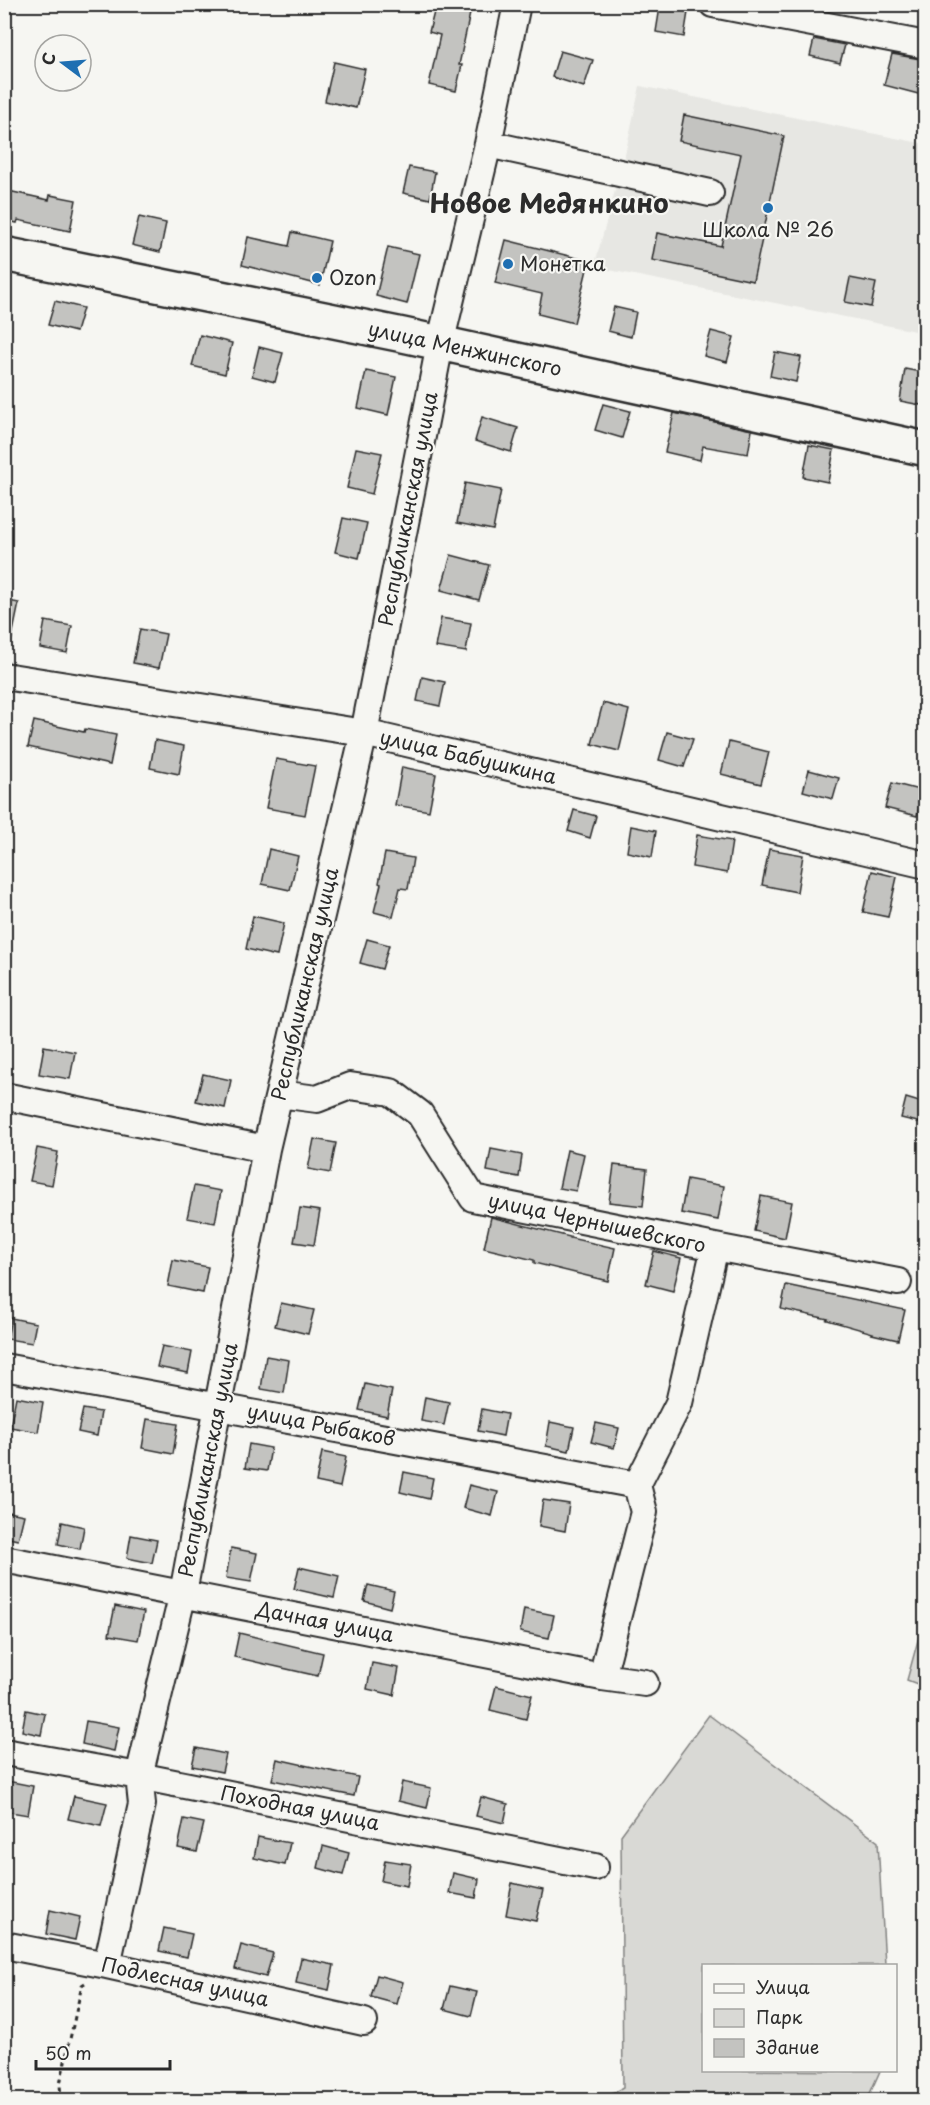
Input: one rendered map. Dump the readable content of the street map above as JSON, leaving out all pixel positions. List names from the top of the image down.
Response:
{
  "streets": {
    "main road": ["улица Менжинского"],
    "street": [
      "Республиканская улица",
      "улица Бабушкина",
      "улица Чернышевского",
      "улица Рыбаков",
      "Дачная улица",
      "Походная улица",
      "Подлесная улица"
    ]
  },
  "crossings": [
    ["улица Менжинского", "Республиканская улица"],
    ["Республиканская улица", "улица Бабушкина"],
    ["Республиканская улица", "улица Чернышевского"],
    ["Республиканская улица", "улица Рыбаков"],
    ["Республиканская улица", "Дачная улица"],
    ["Республиканская улица", "Походная улица"],
    ["Республиканская улица", "Подлесная улица"]
  ],
  "districts": ["Новое Медянкино"],
  "places": ["Школа № 26", "Монетка", "Ozon"],
  "legend": ["Улица", "Парк", "Здание"],
  "scale_bar": "50 m",
  "north": "left"
}
